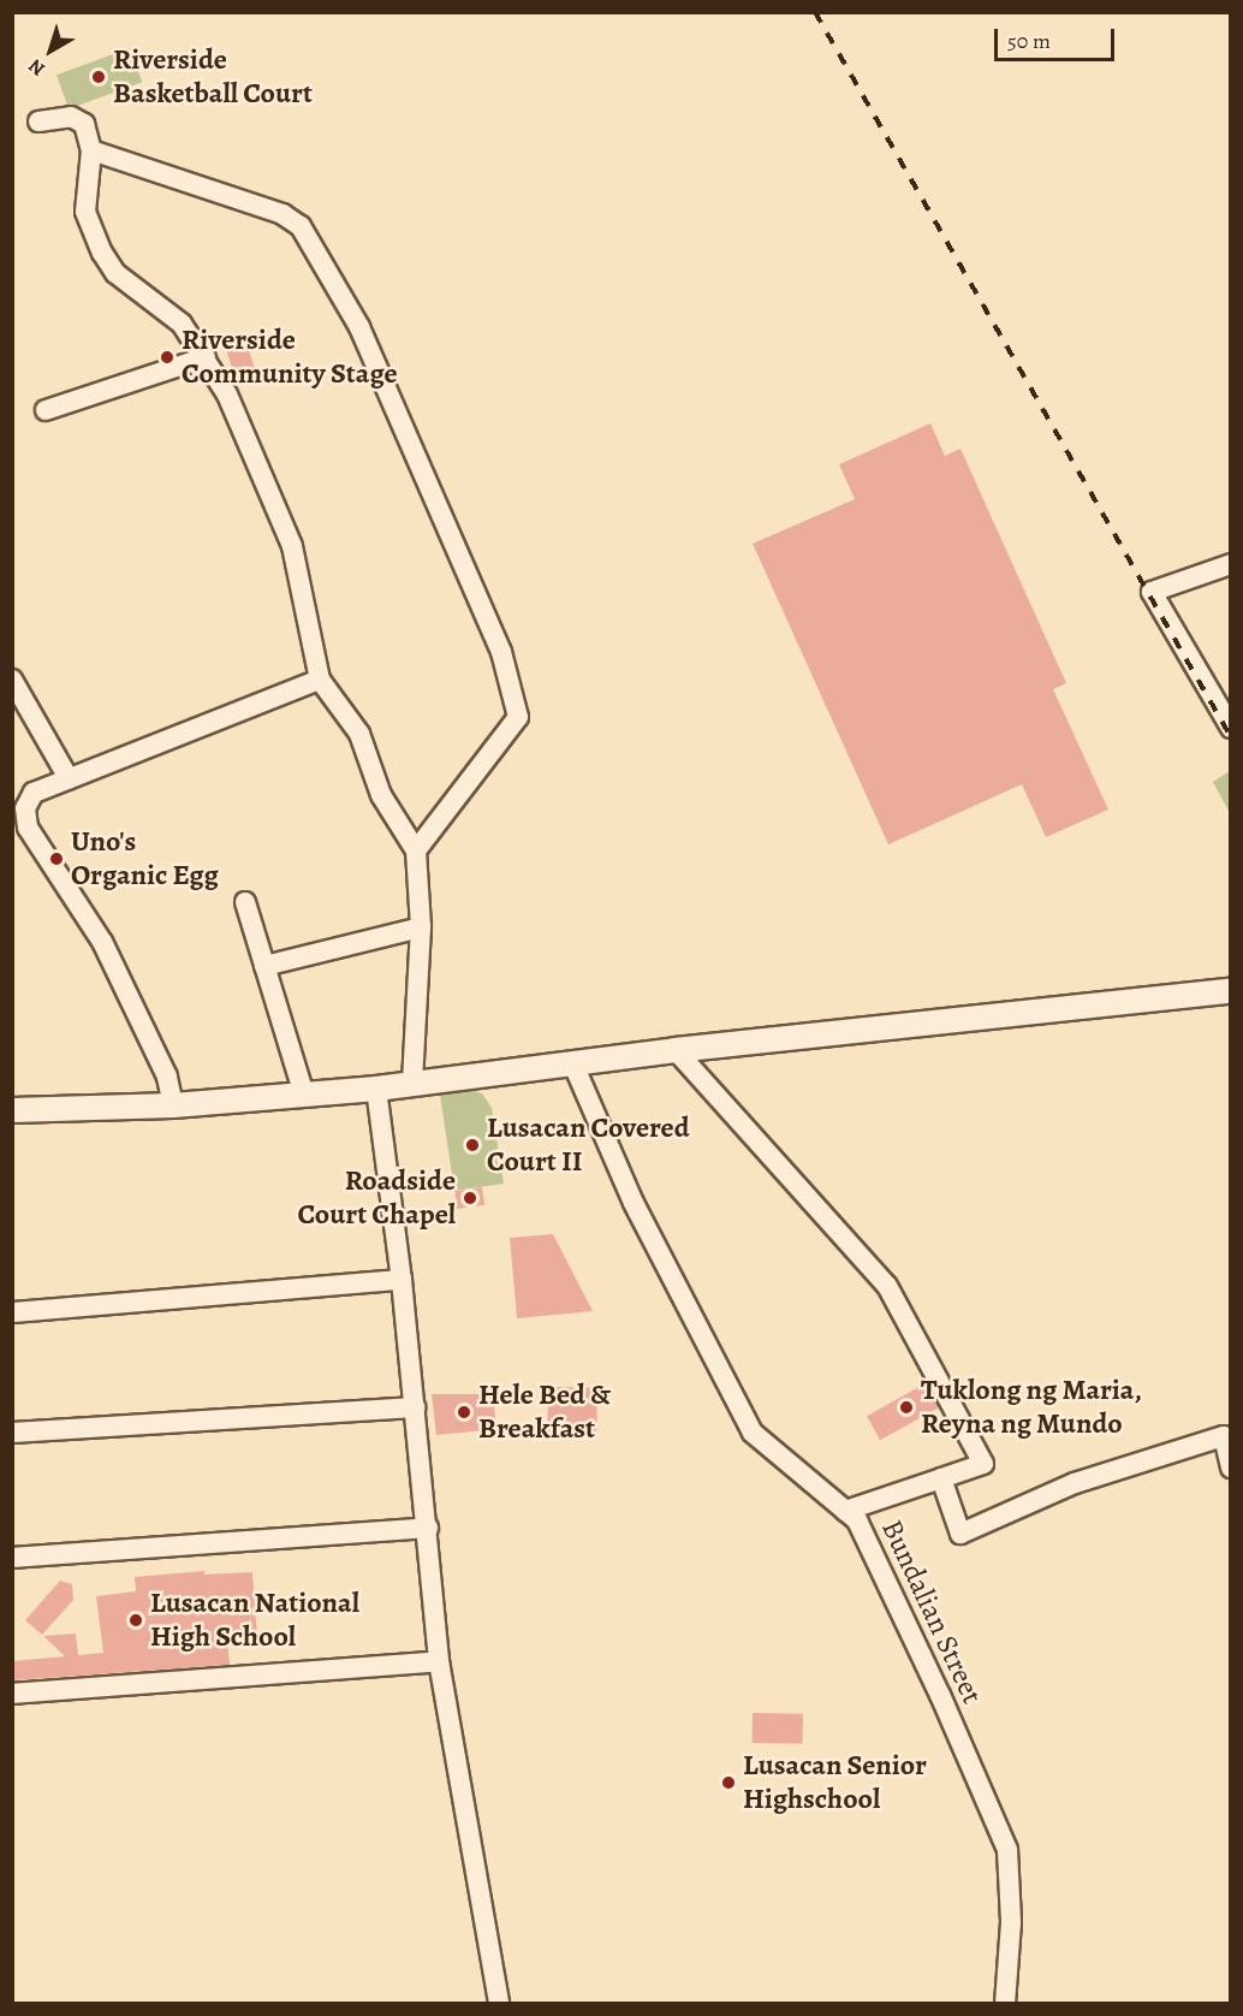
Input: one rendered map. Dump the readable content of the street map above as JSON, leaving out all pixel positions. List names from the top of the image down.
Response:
{
  "streets": {
    "street": ["Bundalian Street"]
  },
  "places": [
    "Riverside Basketball Court",
    "Riverside Community Stage",
    "Uno's Organic Egg",
    "Lusacan Covered Court II",
    "Roadside Court Chapel",
    "Tuklong ng Maria, Reyna ng Mundo",
    "Hele Bed & Breakfast",
    "Lusacan National High School",
    "Lusacan Senior Highschool"
  ],
  "scale_bar": "50 m",
  "north": "bottom left"
}
